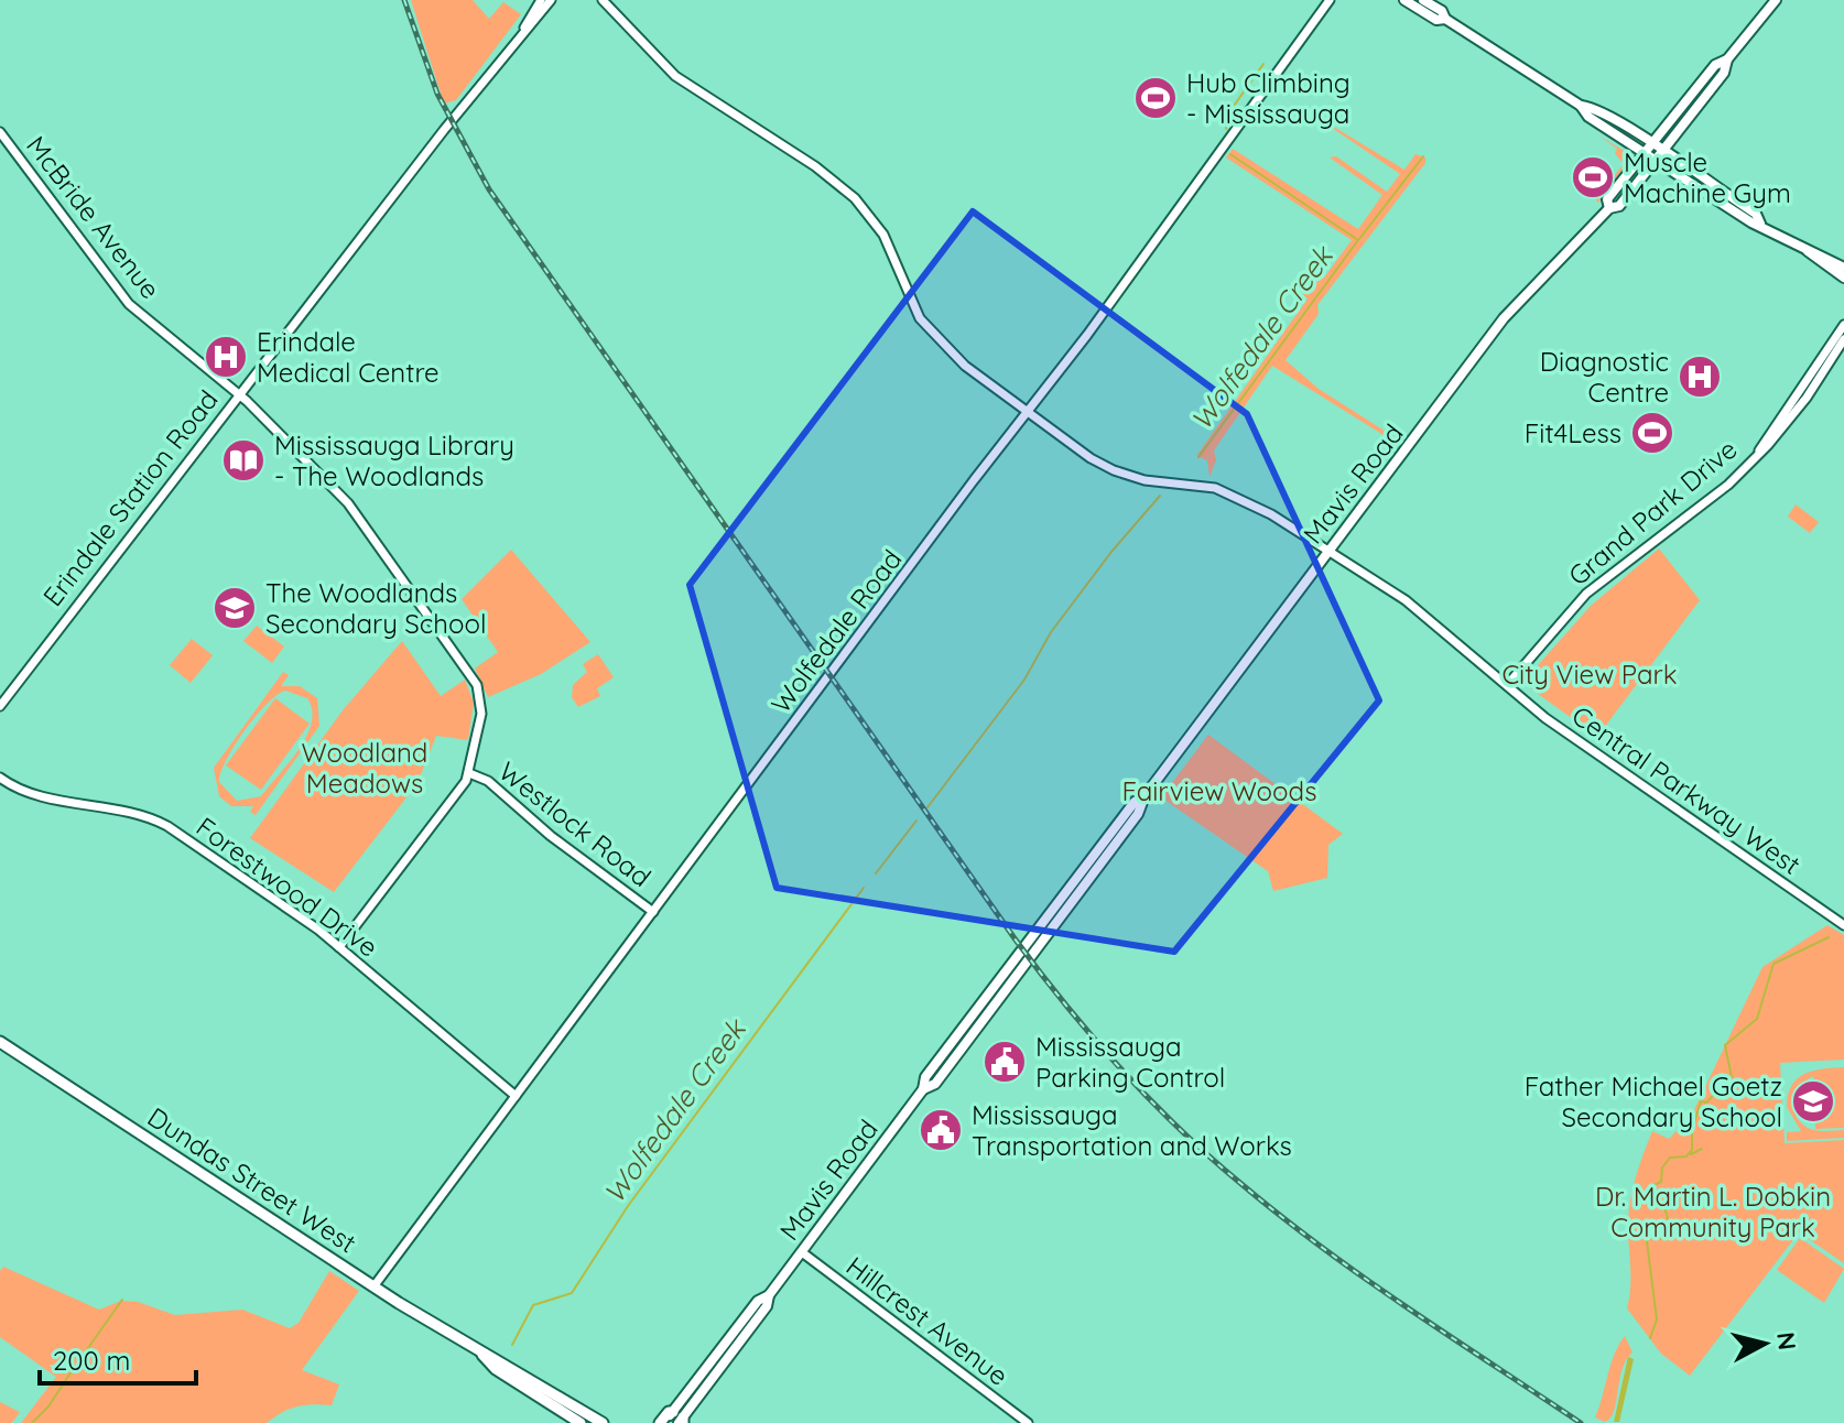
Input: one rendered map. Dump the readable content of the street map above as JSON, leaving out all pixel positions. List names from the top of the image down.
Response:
{
  "streets": {
    "main road": ["Mavis Road", "Dundas Street West"],
    "street": [
      "McBride Avenue",
      "Erindale Station Road",
      "Grand Park Drive",
      "Wolfedale Road",
      "Central Parkway West",
      "Westlock Road",
      "Forestwood Drive",
      "Hillcrest Avenue"
    ]
  },
  "crossings": [
    ["McBride Avenue", "Erindale Station Road"],
    ["McBride Avenue", "Westlock Road"],
    ["McBride Avenue", "Forestwood Drive"],
    ["Mavis Road", "Central Parkway West"],
    ["Mavis Road", "Hillcrest Avenue"],
    ["Grand Park Drive", "Central Parkway West"],
    ["Wolfedale Road", "Central Parkway West"],
    ["Wolfedale Road", "Westlock Road"],
    ["Wolfedale Road", "Forestwood Drive"],
    ["Wolfedale Road", "Dundas Street West"]
  ],
  "water": ["Wolfedale Creek"],
  "parks": [
    "City View Park",
    "Woodland Meadows",
    "Fairview Woods",
    "Dr. Martin L. Dobkin Community Park"
  ],
  "places": {
    "sports": ["Hub Climbing - Mississauga", "Muscle Machine Gym", "Fit4Less"],
    "hospital": ["Erindale Medical Centre", "Diagnostic Centre"],
    "library": ["Mississauga Library - The Woodlands"],
    "school or university": ["The Woodlands Secondary School", "Father Michael Goetz Secondary School"],
    "public building": ["Mississauga Parking Control", "Mississauga Transportation and Works"]
  },
  "scale_bar": "200 m",
  "north": "right"
}
